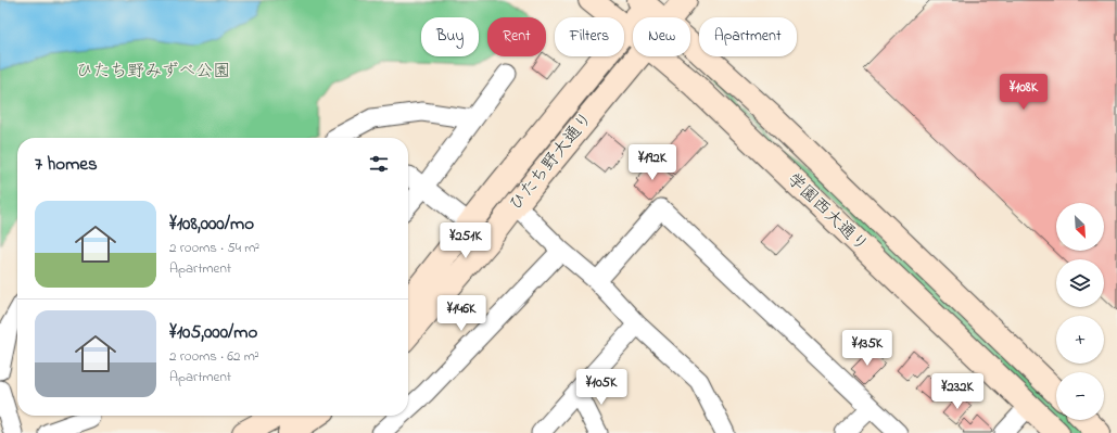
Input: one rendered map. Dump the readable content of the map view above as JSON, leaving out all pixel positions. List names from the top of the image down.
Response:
{
  "streets": {
    "main road": ["ひたち野大通り", "学園西大通り"]
  },
  "crossings": [
    ["ひたち野大通り", "学園西大通り"]
  ],
  "parks": ["ひたち野みずべ公園"],
  "north": "bottom right",
  "page": {
    "chip": [
      "Buy",
      "Rent",
      "Filters",
      "New",
      "Apartment"
    ],
    "price": [
      "¥108K",
      "¥192K",
      "¥251K",
      "¥146K",
      "¥135K",
      "¥105K",
      "¥232K"
    ],
    "heading": "7 homes",
    "list": [
      {
        "name": "¥108,000/mo",
        "note": "2 rooms · 54 m² · Apartment"
      },
      {
        "name": "¥105,000/mo",
        "note": "2 rooms · 62 m² · Apartment"
      }
    ],
    "map_buttons": ["+", "−"]
  }
}
